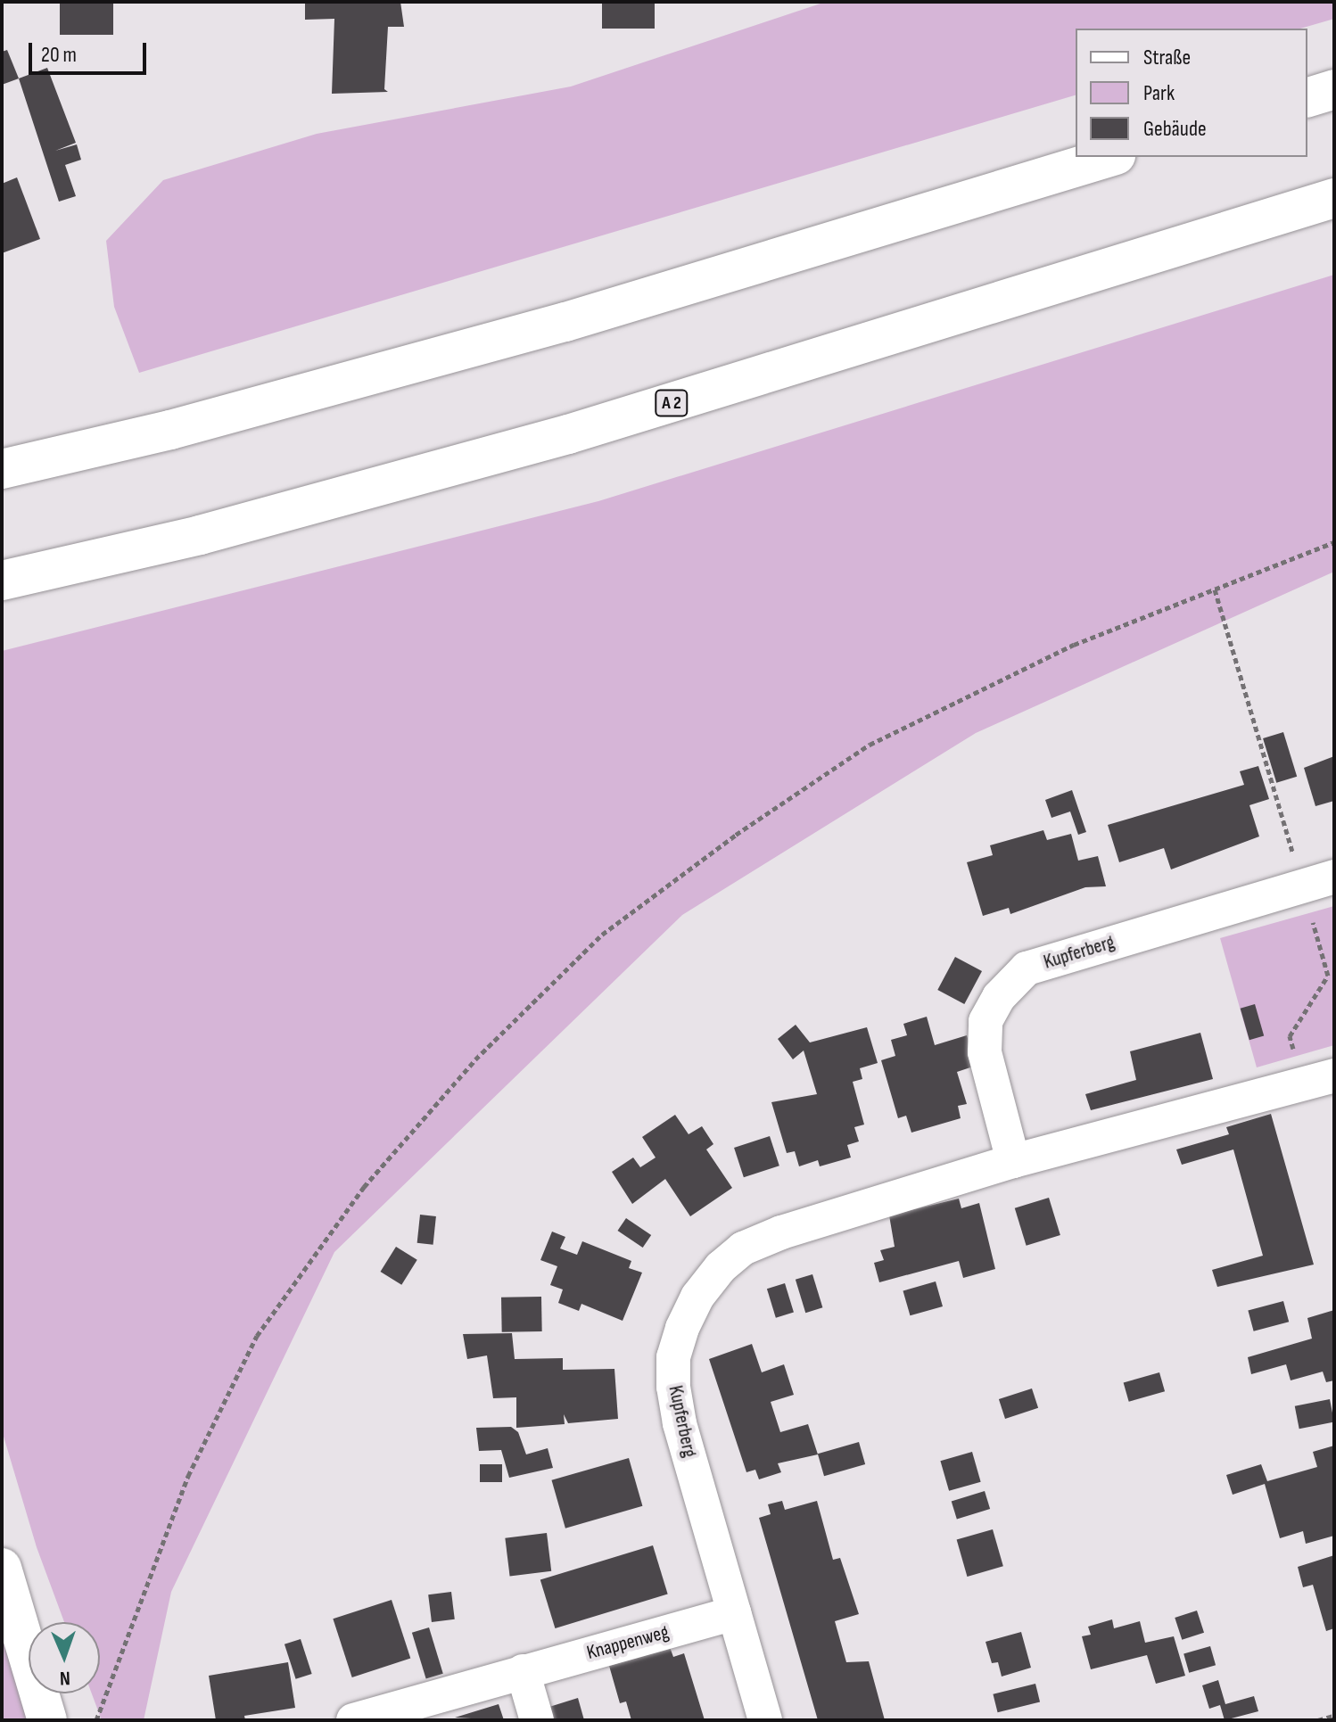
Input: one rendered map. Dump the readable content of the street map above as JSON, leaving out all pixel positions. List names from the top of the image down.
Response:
{
  "streets": {
    "main road": ["A 2"],
    "street": ["Kupferberg", "Knappenweg"]
  },
  "crossings": [
    ["Kupferberg", "Knappenweg"]
  ],
  "legend": ["Straße", "Park", "Gebäude"],
  "scale_bar": "20 m",
  "north": "bottom"
}
